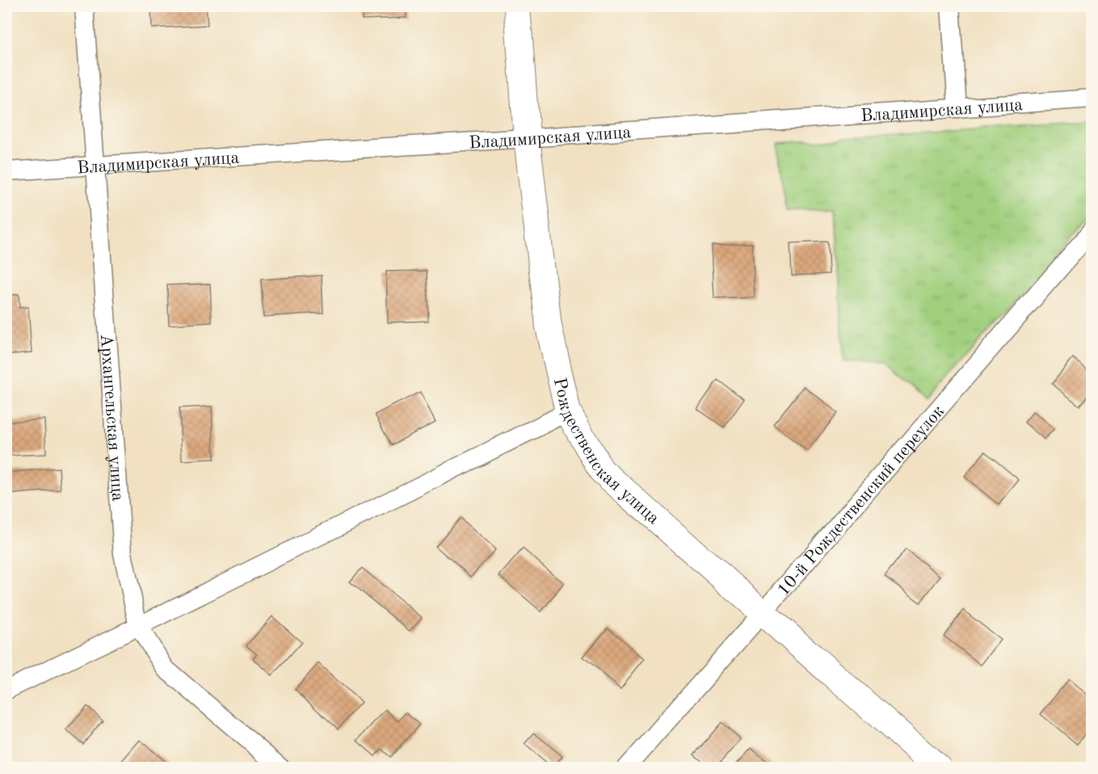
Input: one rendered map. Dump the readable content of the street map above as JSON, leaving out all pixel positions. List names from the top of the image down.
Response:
{
  "streets": {
    "street": [
      "Владимирская улица",
      "Архангельская улица",
      "Рождественская улица",
      "10-й Рождественский переулок"
    ]
  },
  "crossings": [
    ["Владимирская улица", "Архангельская улица"],
    ["Владимирская улица", "Рождественская улица"],
    ["Рождественская улица", "10-й Рождественский переулок"]
  ]
}
